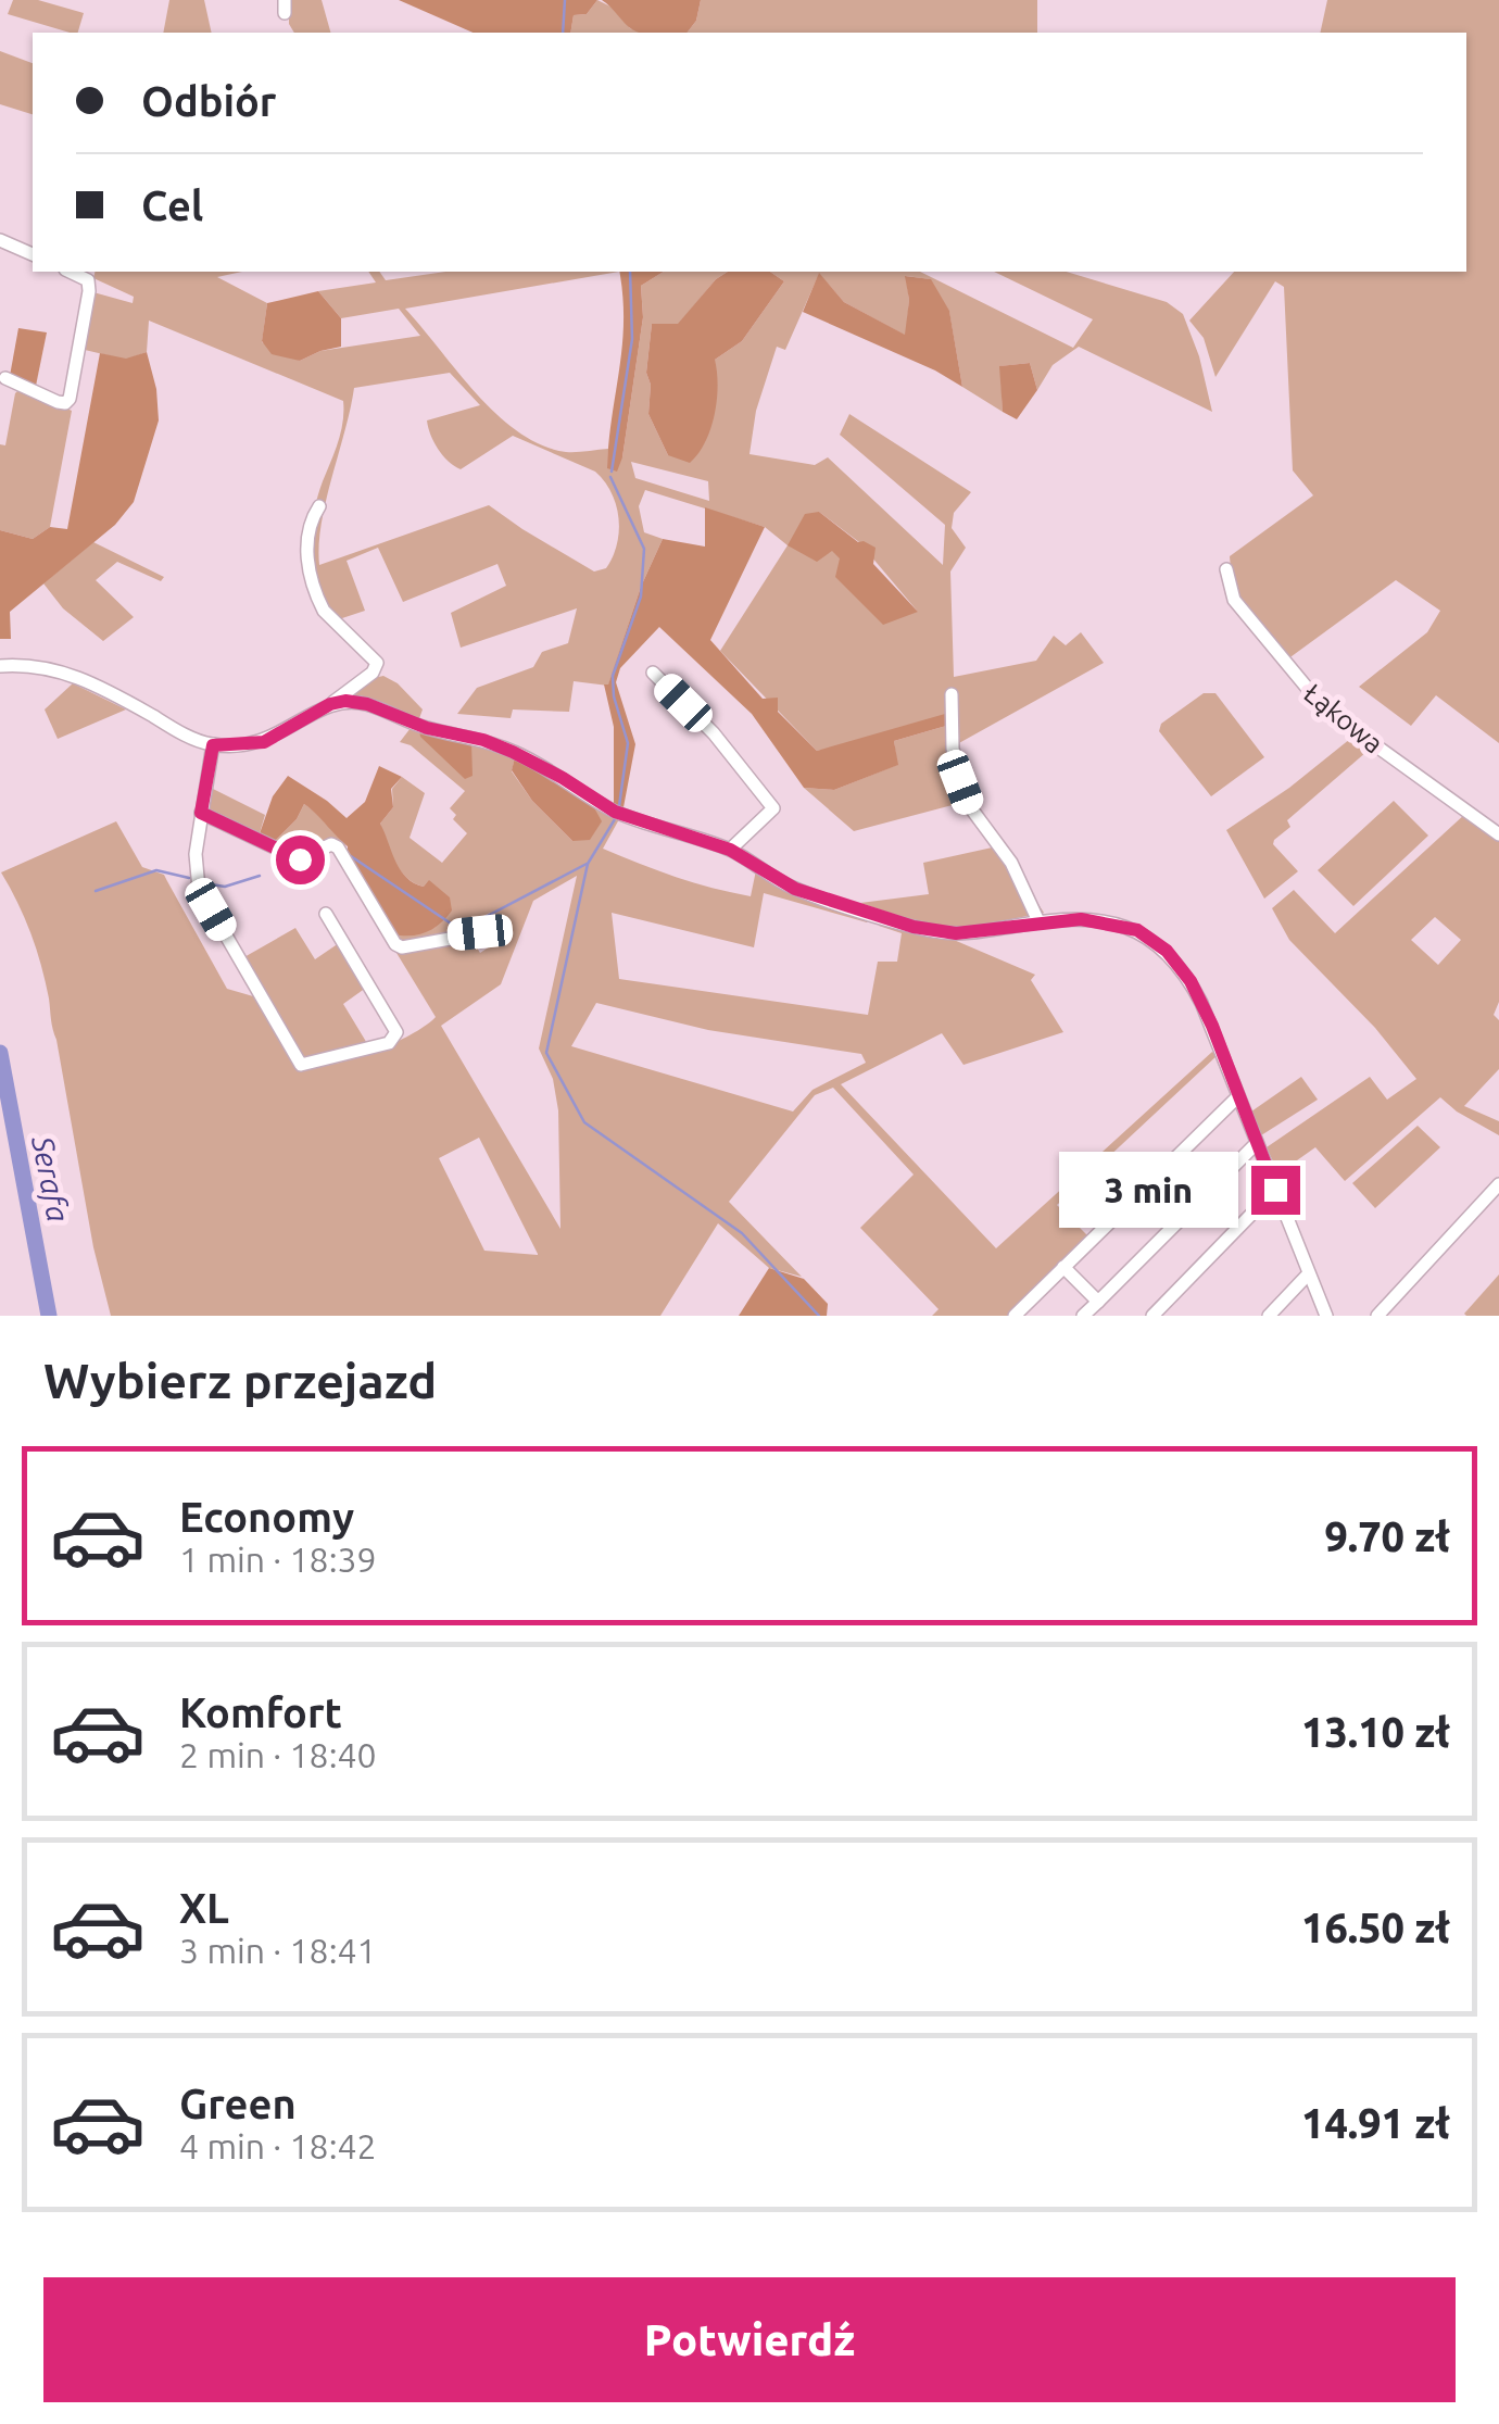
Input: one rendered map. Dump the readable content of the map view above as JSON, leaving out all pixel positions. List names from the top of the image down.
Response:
{
  "streets": {
    "street": ["Łąkowa"]
  },
  "water": ["Serafa"],
  "page": {
    "banner": ["Odbiór", "Cel"],
    "bubble": "3 min",
    "heading": "Wybierz przejazd",
    "list": [
      {
        "name": "Economy",
        "note": "1 min · 18:39",
        "value": "9.70 zł"
      },
      {
        "name": "Komfort",
        "note": "2 min · 18:40",
        "value": "13.10 zł"
      },
      {
        "name": "XL",
        "note": "3 min · 18:41",
        "value": "16.50 zł"
      },
      {
        "name": "Green",
        "note": "4 min · 18:42",
        "value": "14.91 zł"
      }
    ],
    "buttons": "Potwierdź"
  }
}
